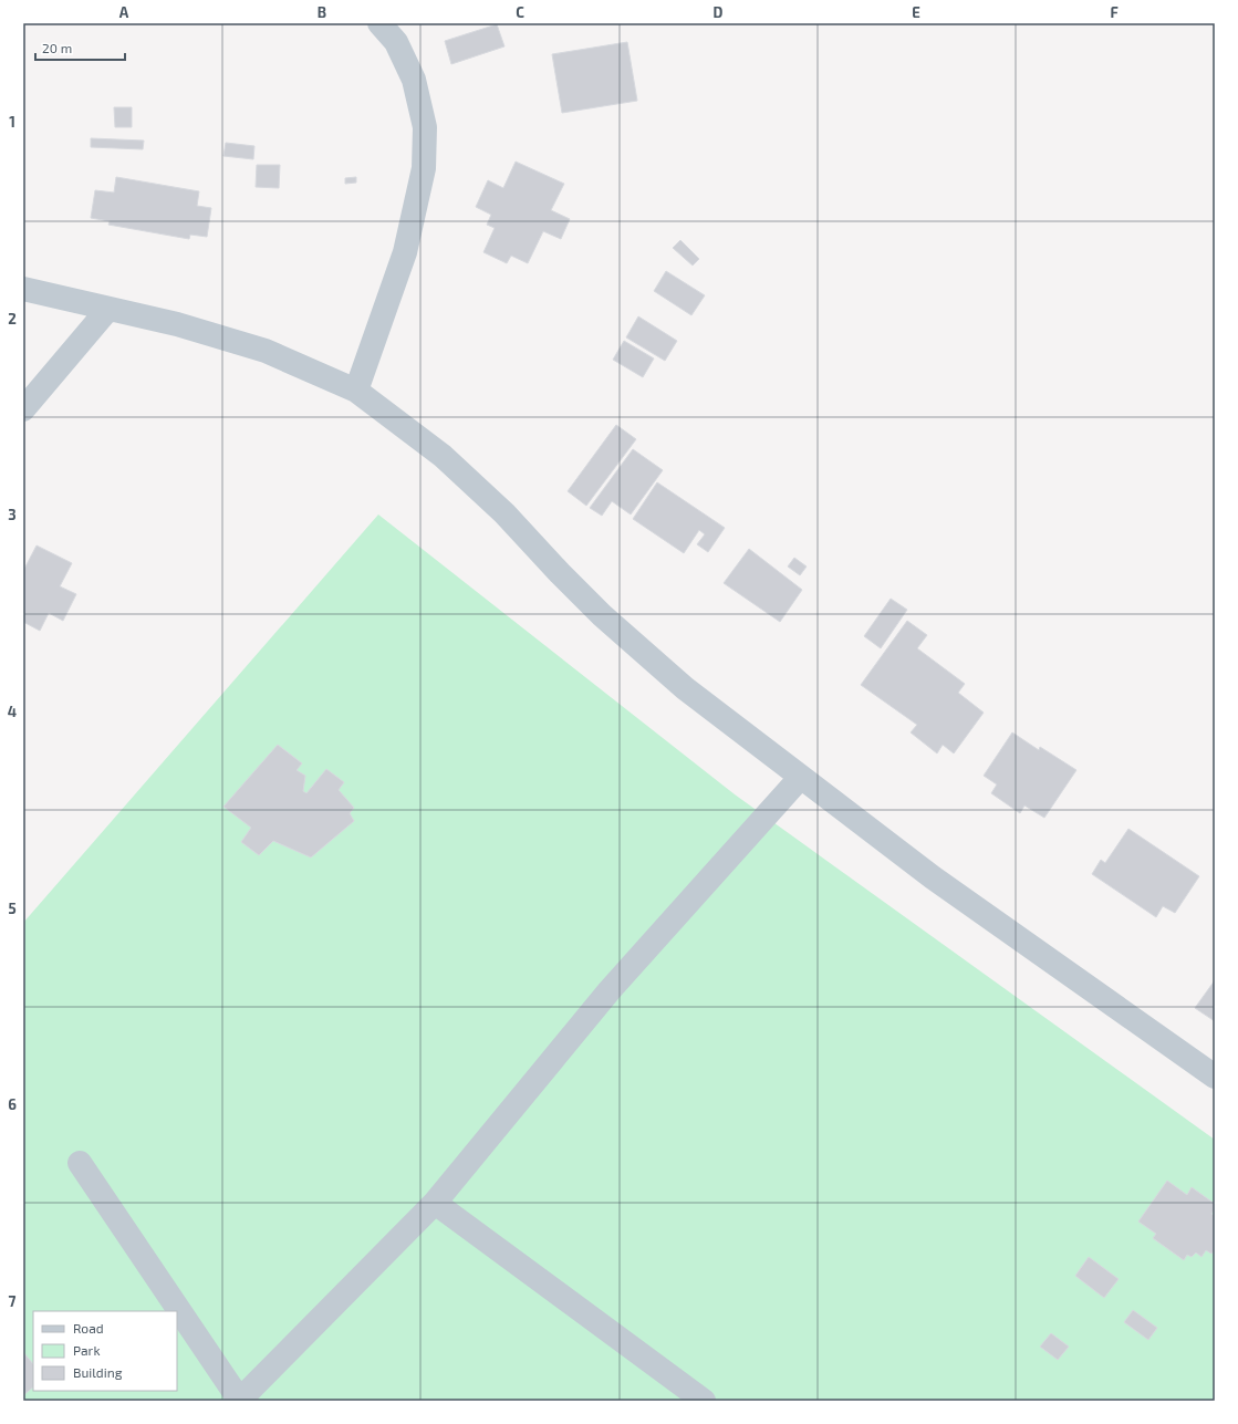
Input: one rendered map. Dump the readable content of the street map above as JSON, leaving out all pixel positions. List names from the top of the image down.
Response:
{
  "legend": ["Road", "Park", "Building"],
  "scale_bar": "20 m",
  "grid": {
    "columns": [
      "A",
      "B",
      "C",
      "D",
      "E",
      "F"
    ],
    "rows": [
      "1",
      "2",
      "3",
      "4",
      "5",
      "6",
      "7"
    ]
  }
}
